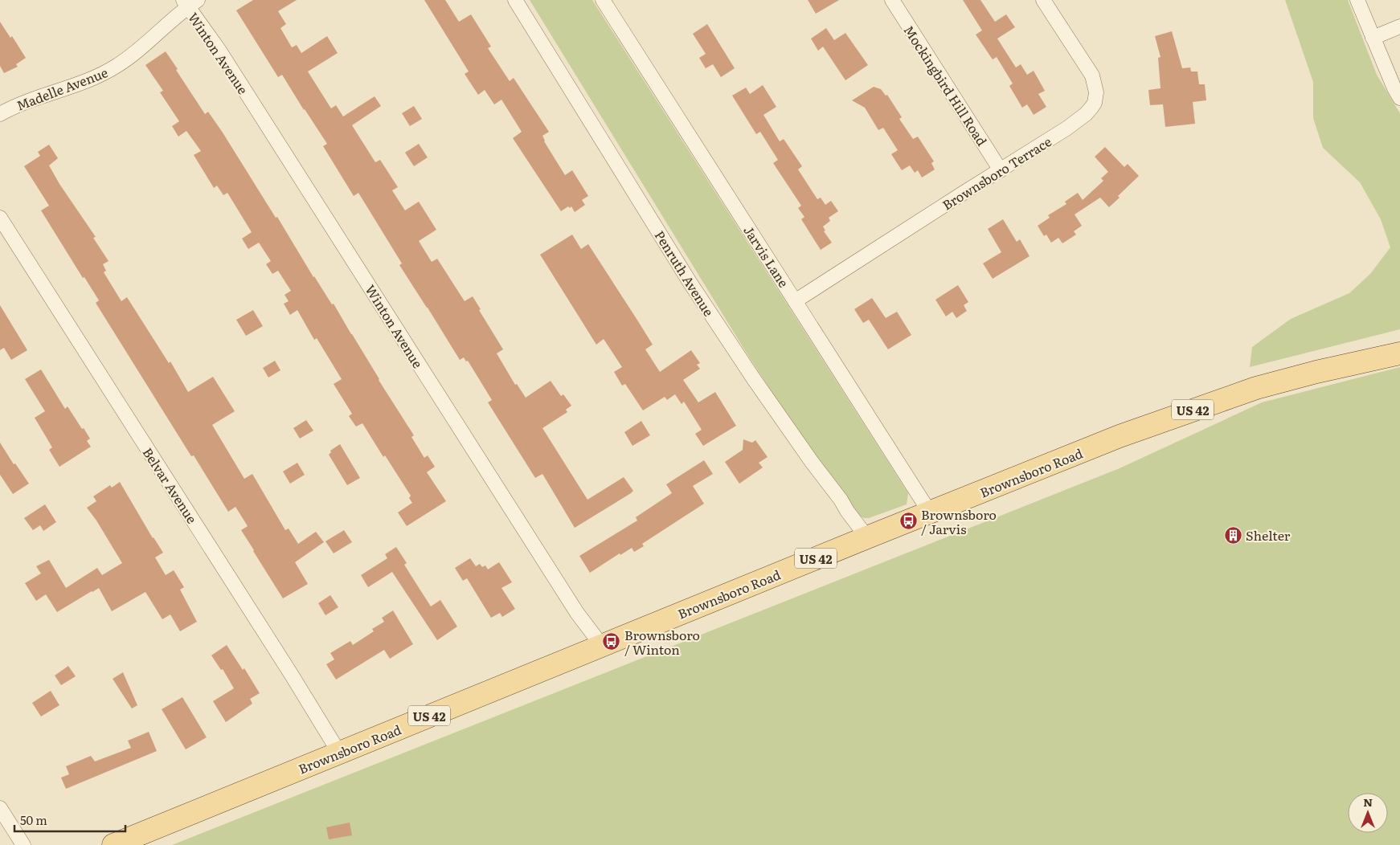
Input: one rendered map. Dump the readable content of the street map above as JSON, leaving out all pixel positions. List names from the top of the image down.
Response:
{
  "streets": {
    "main road": ["US 42", "Brownsboro Road"],
    "street": [
      "Winton Avenue",
      "Mockingbird Hill Road",
      "Madelle Avenue",
      "Brownsboro Terrace",
      "Jarvis Lane",
      "Penruth Avenue",
      "Belvar Avenue"
    ]
  },
  "crossings": [
    ["Winton Avenue", "Madelle Avenue"],
    ["Winton Avenue", "Brownsboro Road"],
    ["Mockingbird Hill Road", "Brownsboro Terrace"],
    ["Brownsboro Terrace", "Jarvis Lane"],
    ["Jarvis Lane", "Brownsboro Road"],
    ["Penruth Avenue", "Brownsboro Road"],
    ["Brownsboro Road", "Belvar Avenue"]
  ],
  "places": {
    "bus stop": ["Brownsboro / Jarvis", "Brownsboro / Winton"],
    "building": ["Shelter"]
  },
  "scale_bar": "50 m",
  "north": "top"
}
